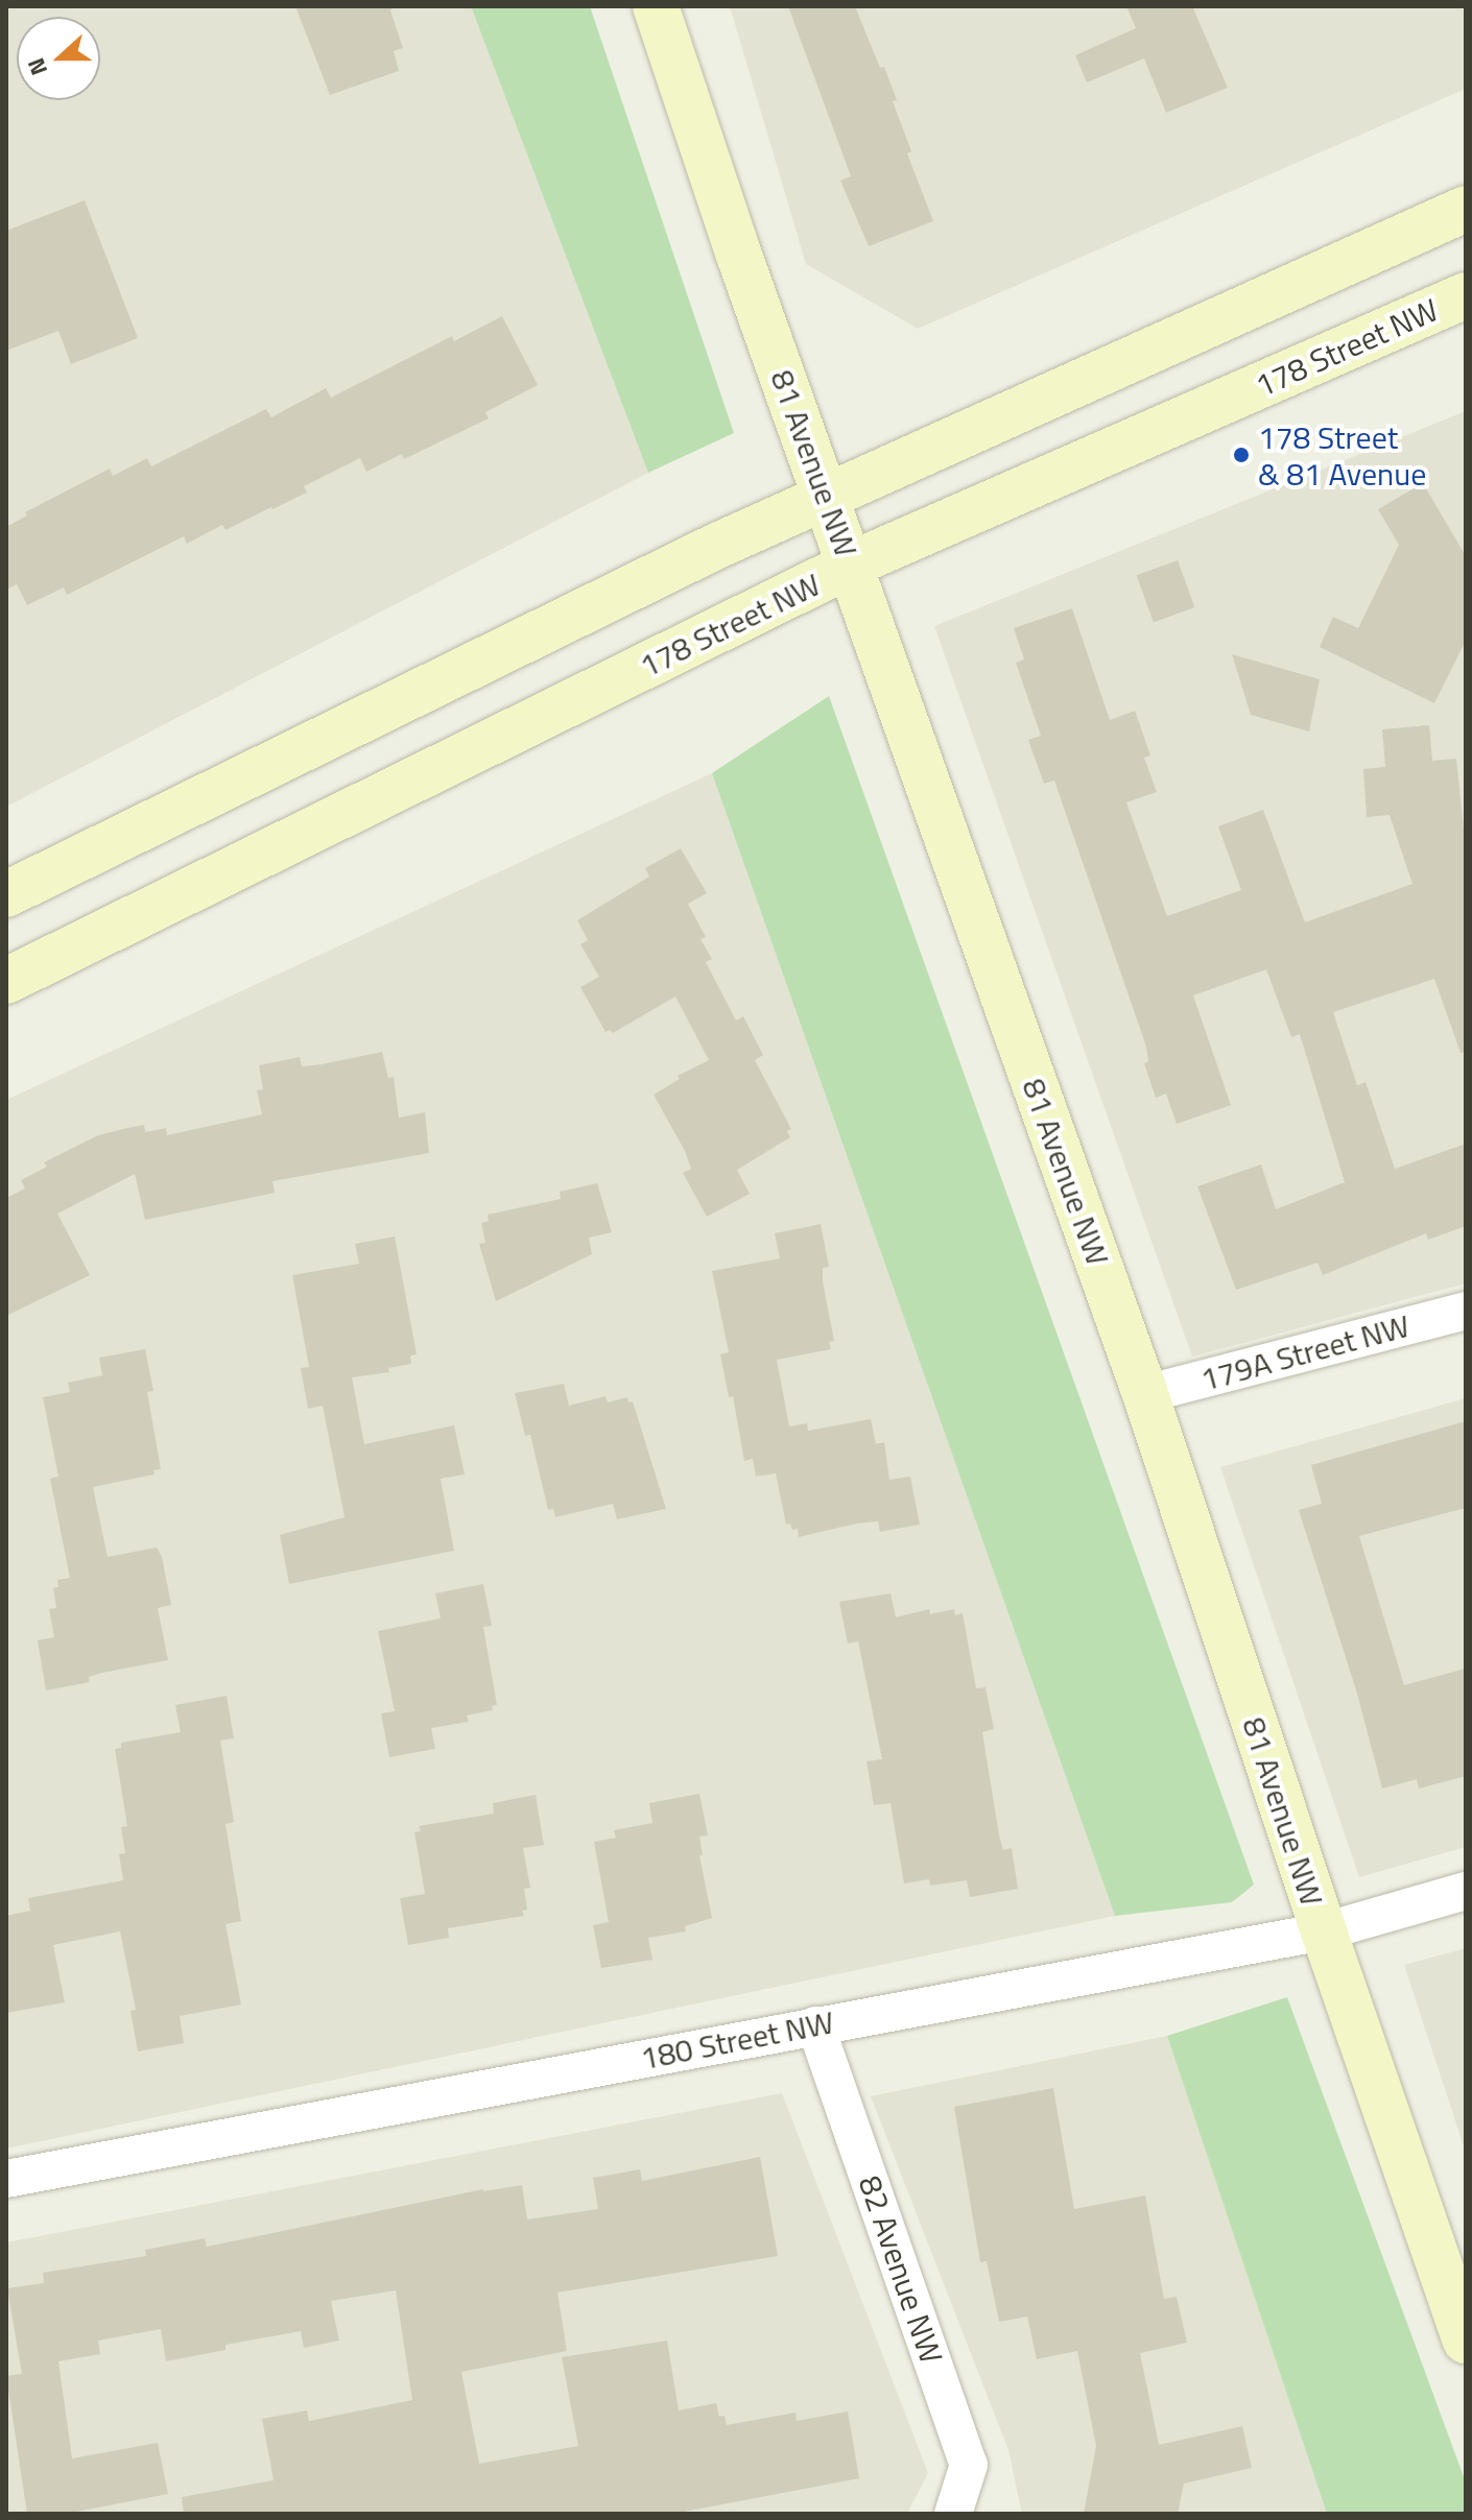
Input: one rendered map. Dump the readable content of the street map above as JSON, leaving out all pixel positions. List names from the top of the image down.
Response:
{
  "streets": {
    "main road": ["178 Street NW", "81 Avenue NW"],
    "street": ["179A Street NW", "180 Street NW", "82 Avenue NW"]
  },
  "crossings": [
    ["178 Street NW", "81 Avenue NW"],
    ["81 Avenue NW", "179A Street NW"],
    ["81 Avenue NW", "180 Street NW"],
    ["180 Street NW", "82 Avenue NW"]
  ],
  "places": ["178 Street & 81 Avenue"],
  "north": "left"
}
